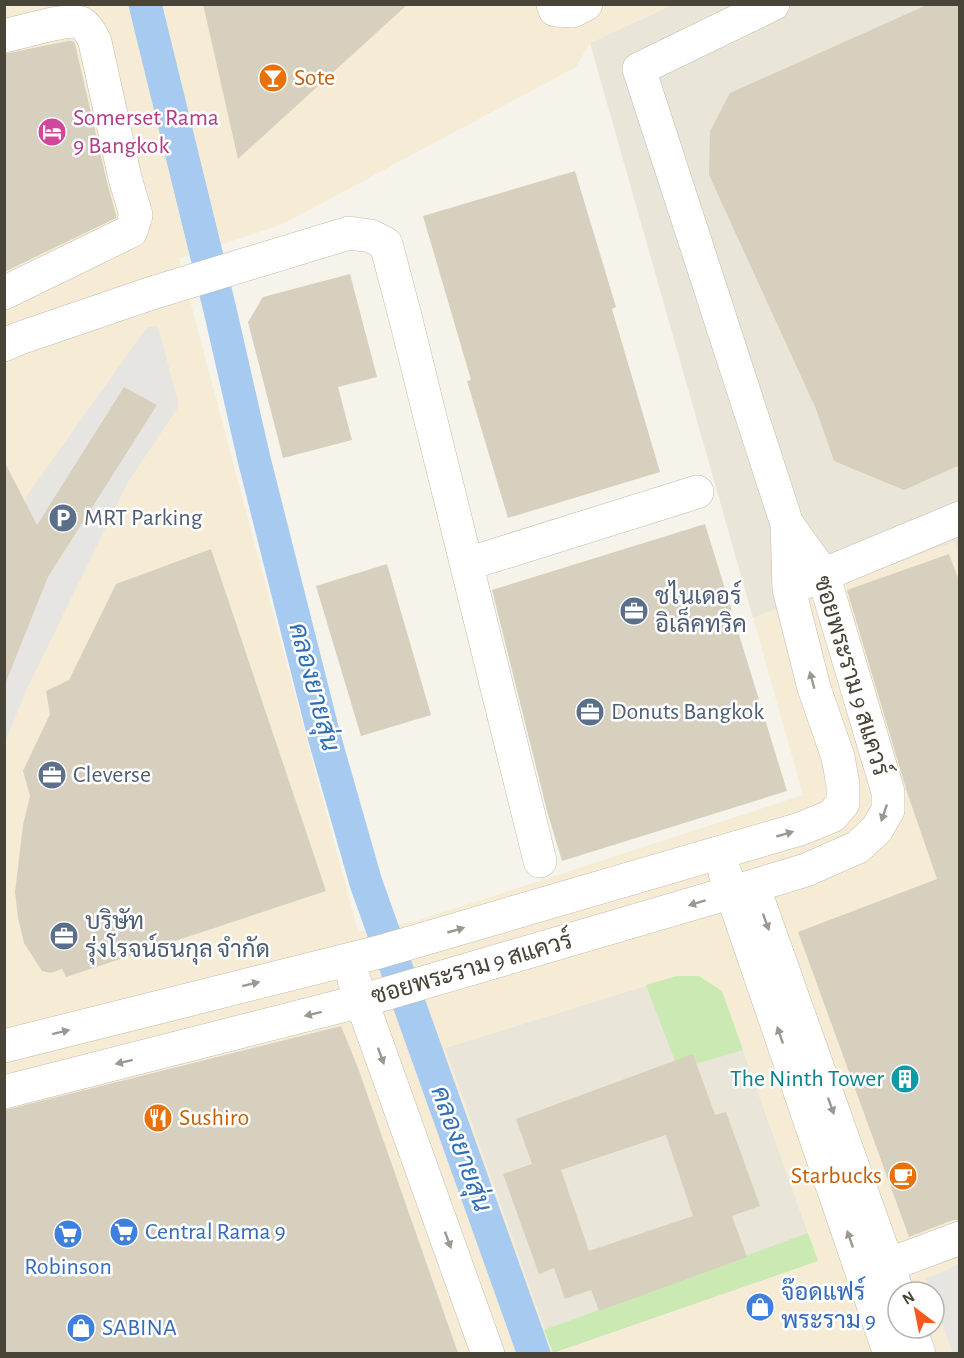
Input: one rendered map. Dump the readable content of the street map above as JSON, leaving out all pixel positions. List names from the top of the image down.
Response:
{
  "streets": {
    "street": ["ซอยพระราม 9 สแควร์"]
  },
  "water": ["คลองยายสุ่น"],
  "places": {
    "bar": ["Sote"],
    "hotel": ["Somerset Rama 9 Bangkok"],
    "parking": ["MRT Parking"],
    "office": [
      "ชไนเดอร์ อิเล็คทริค",
      "Donuts Bangkok",
      "Cleverse",
      "บริษัท รุ่งโรจน์ธนกุล จำกัด"
    ],
    "building": ["The Ninth Tower"],
    "restaurant": ["Sushiro"],
    "cafe": ["Starbucks"],
    "supermarket": ["Central Rama 9", "Robinson"],
    "shop": ["จ๊อดแฟร์ พระราม 9", "SABINA"]
  },
  "north": "top left"
}
